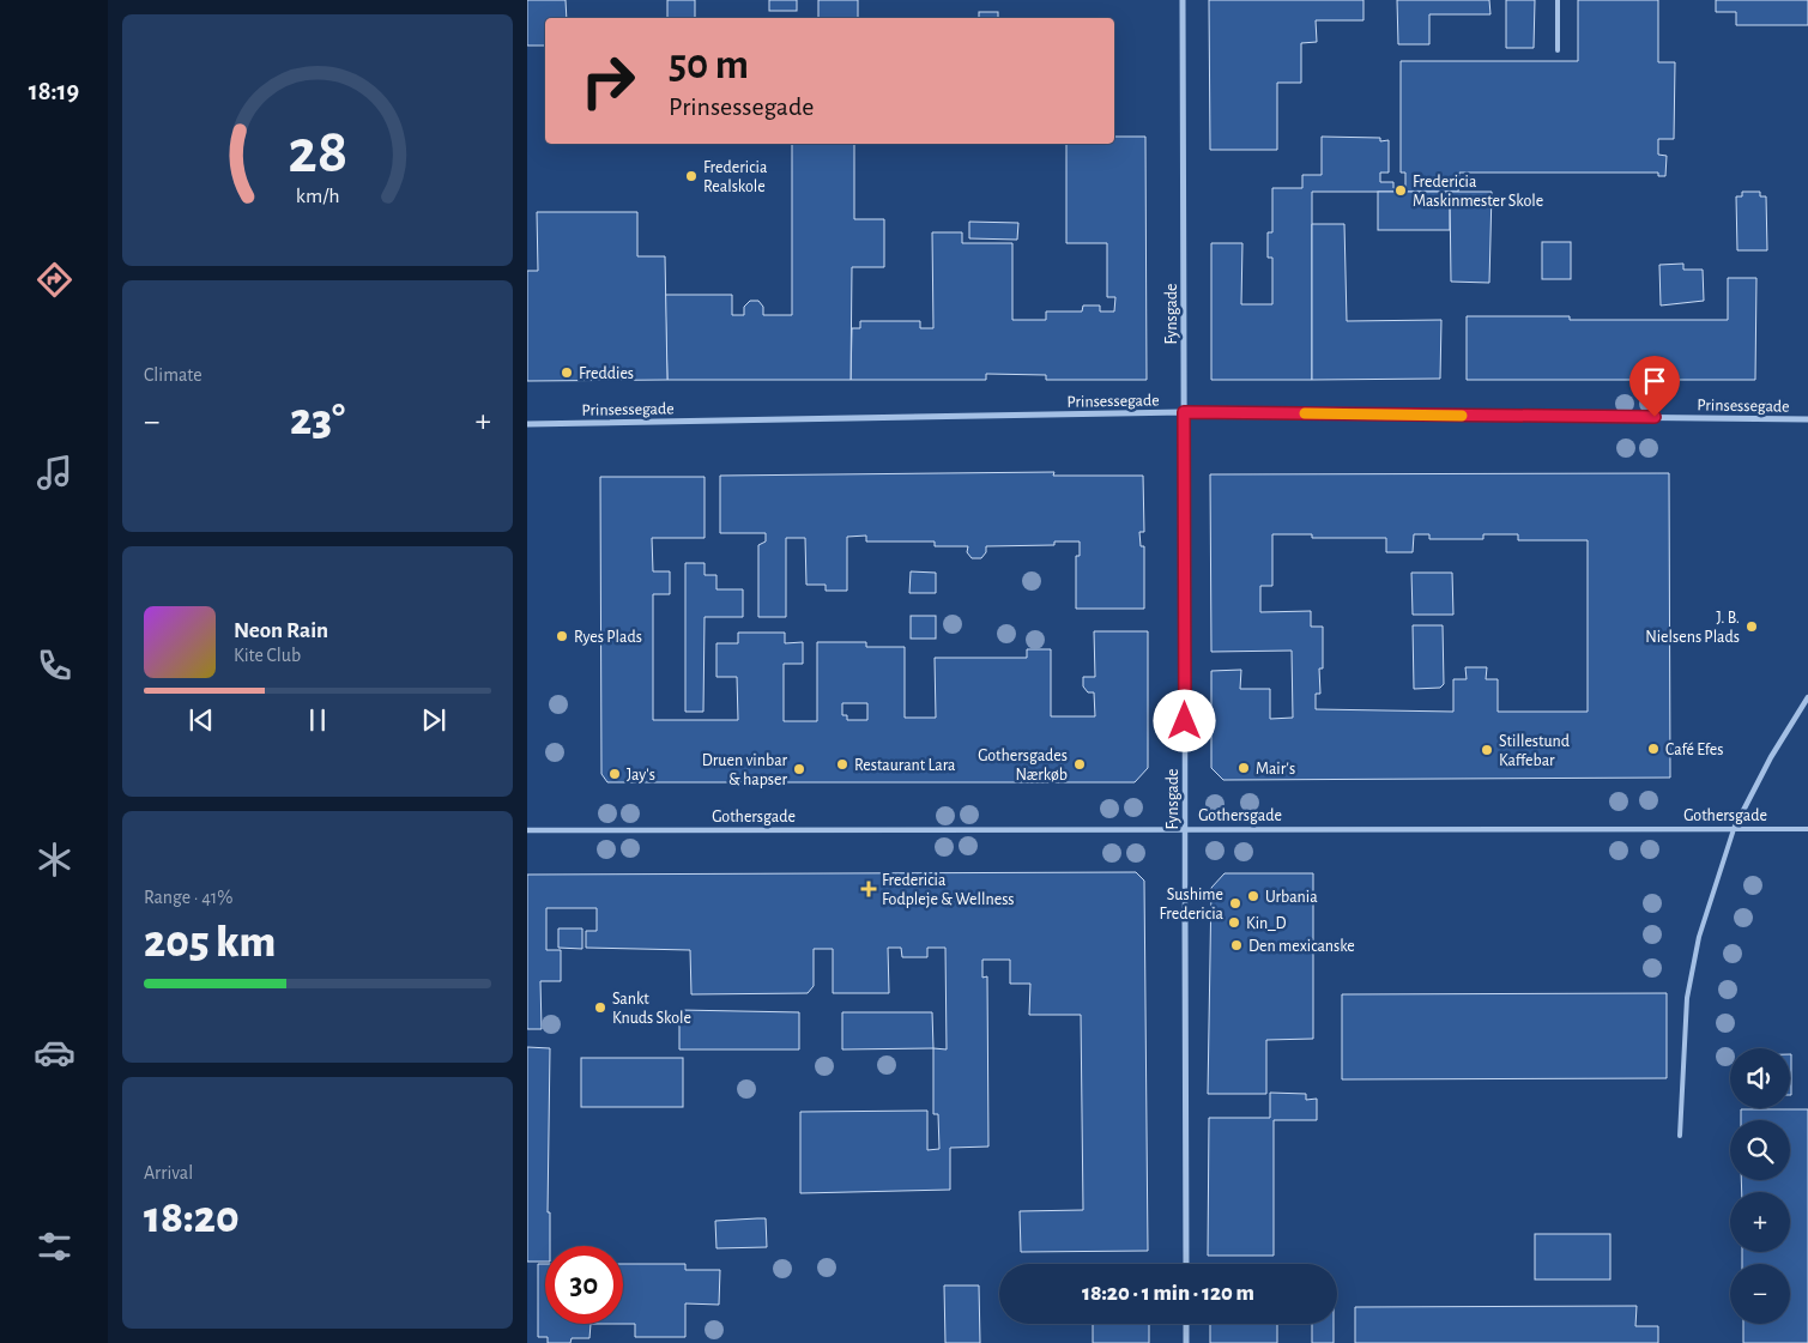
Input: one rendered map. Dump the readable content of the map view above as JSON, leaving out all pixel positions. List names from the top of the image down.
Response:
{
  "streets": {
    "street": ["Fynsgade", "Prinsessegade", "Gothersgade"]
  },
  "crossings": [
    ["Fynsgade", "Prinsessegade"],
    ["Fynsgade", "Gothersgade"]
  ],
  "places": {
    "other": [
      "Fredericia Realskole",
      "Fredericia Maskinmester Skole",
      "Freddies",
      "J. B. Nielsens Plads",
      "Ryes Plads",
      "Café Efes",
      "Stillestund Kaffebar",
      "Restaurant Lara",
      "Gothersgades Nærkøb",
      "Mair's",
      "Druen vinbar & hapser",
      "Jay's",
      "Urbania",
      "Sushime Fredericia",
      "Kin_D",
      "Den mexicanske",
      "Sankt Knuds Skole"
    ],
    "health": ["Fredericia Fodpleje & Wellness"]
  },
  "page": {
    "tabs": "18:19",
    "turn": ["50 m", "Prinsessegade"],
    "tile": [
      "Climate",
      ["Range · 41%", "205 km"],
      ["Arrival", "18:20"]
    ],
    "heat": ["−", "23°", "+"],
    "song": ["Neon Rain", "Kite Club"],
    "map_buttons": ["+", "−"],
    "limit": "30",
    "trip": "18:20 · 1 min · 120 m",
    "gauge": ["28", "km/h"]
  }
}
